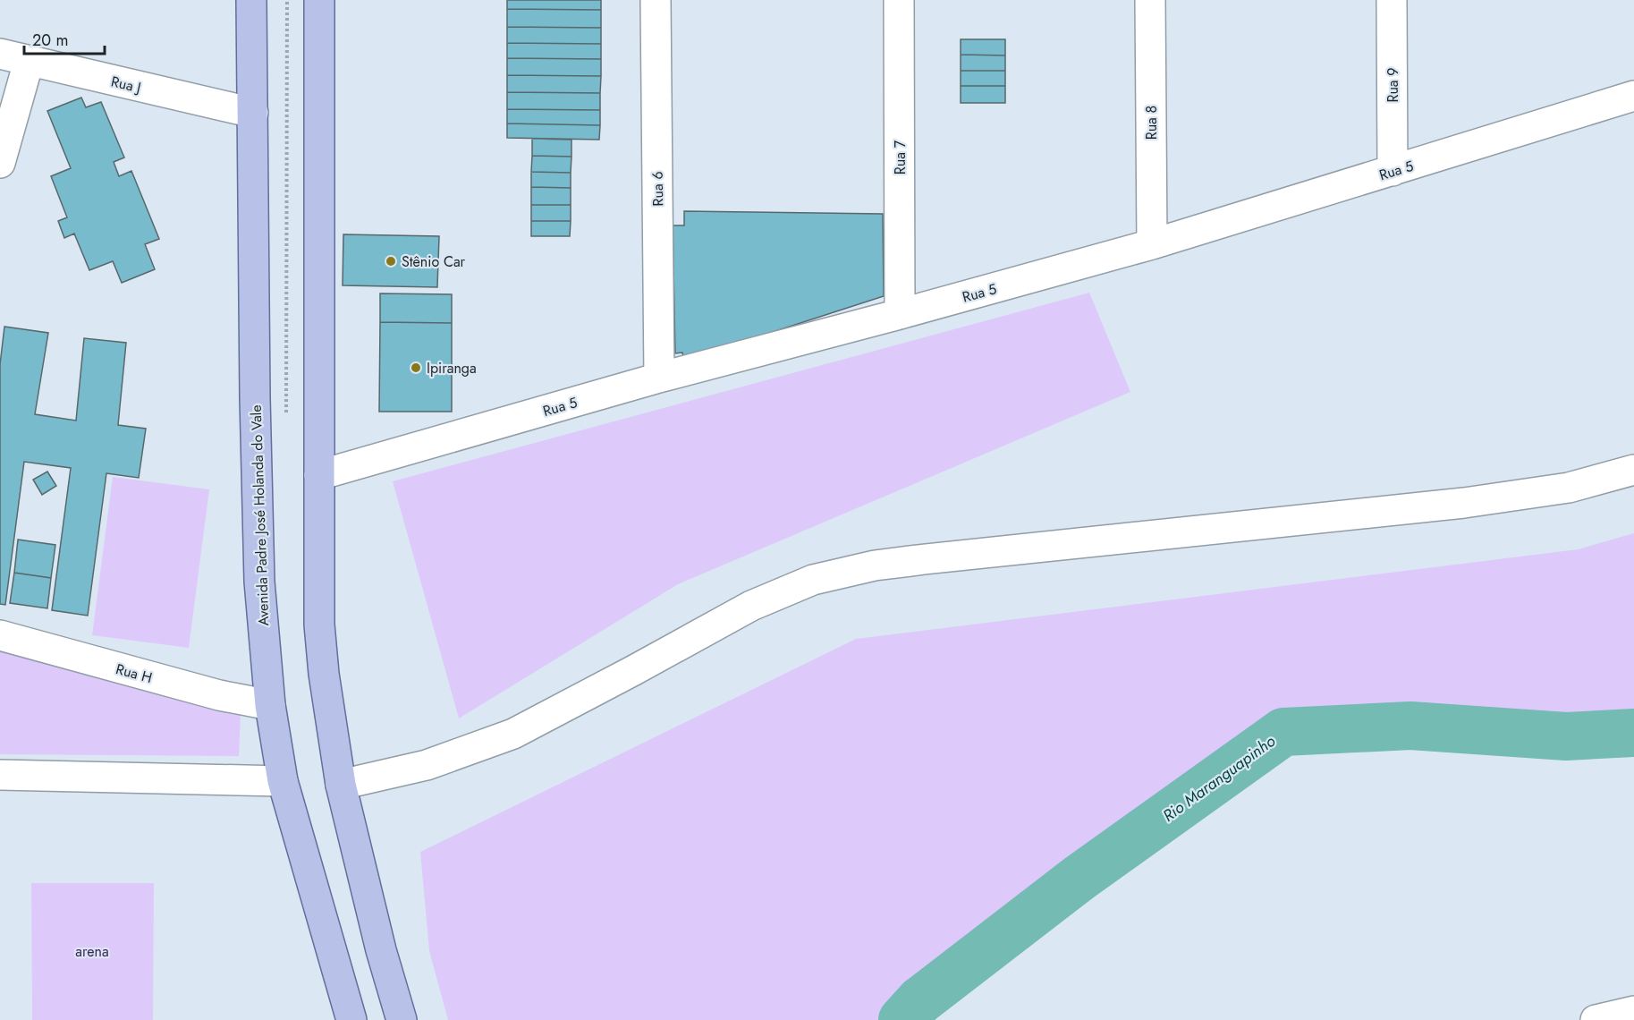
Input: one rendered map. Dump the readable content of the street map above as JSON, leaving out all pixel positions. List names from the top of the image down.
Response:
{
  "streets": {
    "main road": ["Avenida Padre José Holanda do Vale"],
    "street": [
      "Rua J",
      "Rua 9",
      "Rua 8",
      "Rua 7",
      "Rua 5",
      "Rua 6",
      "Rua H"
    ]
  },
  "crossings": [
    ["Rua J", "Avenida Padre José Holanda do Vale"],
    ["Rua 9", "Rua 5"],
    ["Rua 8", "Rua 5"],
    ["Rua 7", "Rua 5"],
    ["Rua 5", "Rua 6"],
    ["Avenida Padre José Holanda do Vale", "Rua H"]
  ],
  "water": ["Rio Maranguapinho"],
  "parks": ["arena"],
  "places": ["Stênio Car", "Ipiranga"],
  "scale_bar": "20 m"
}
